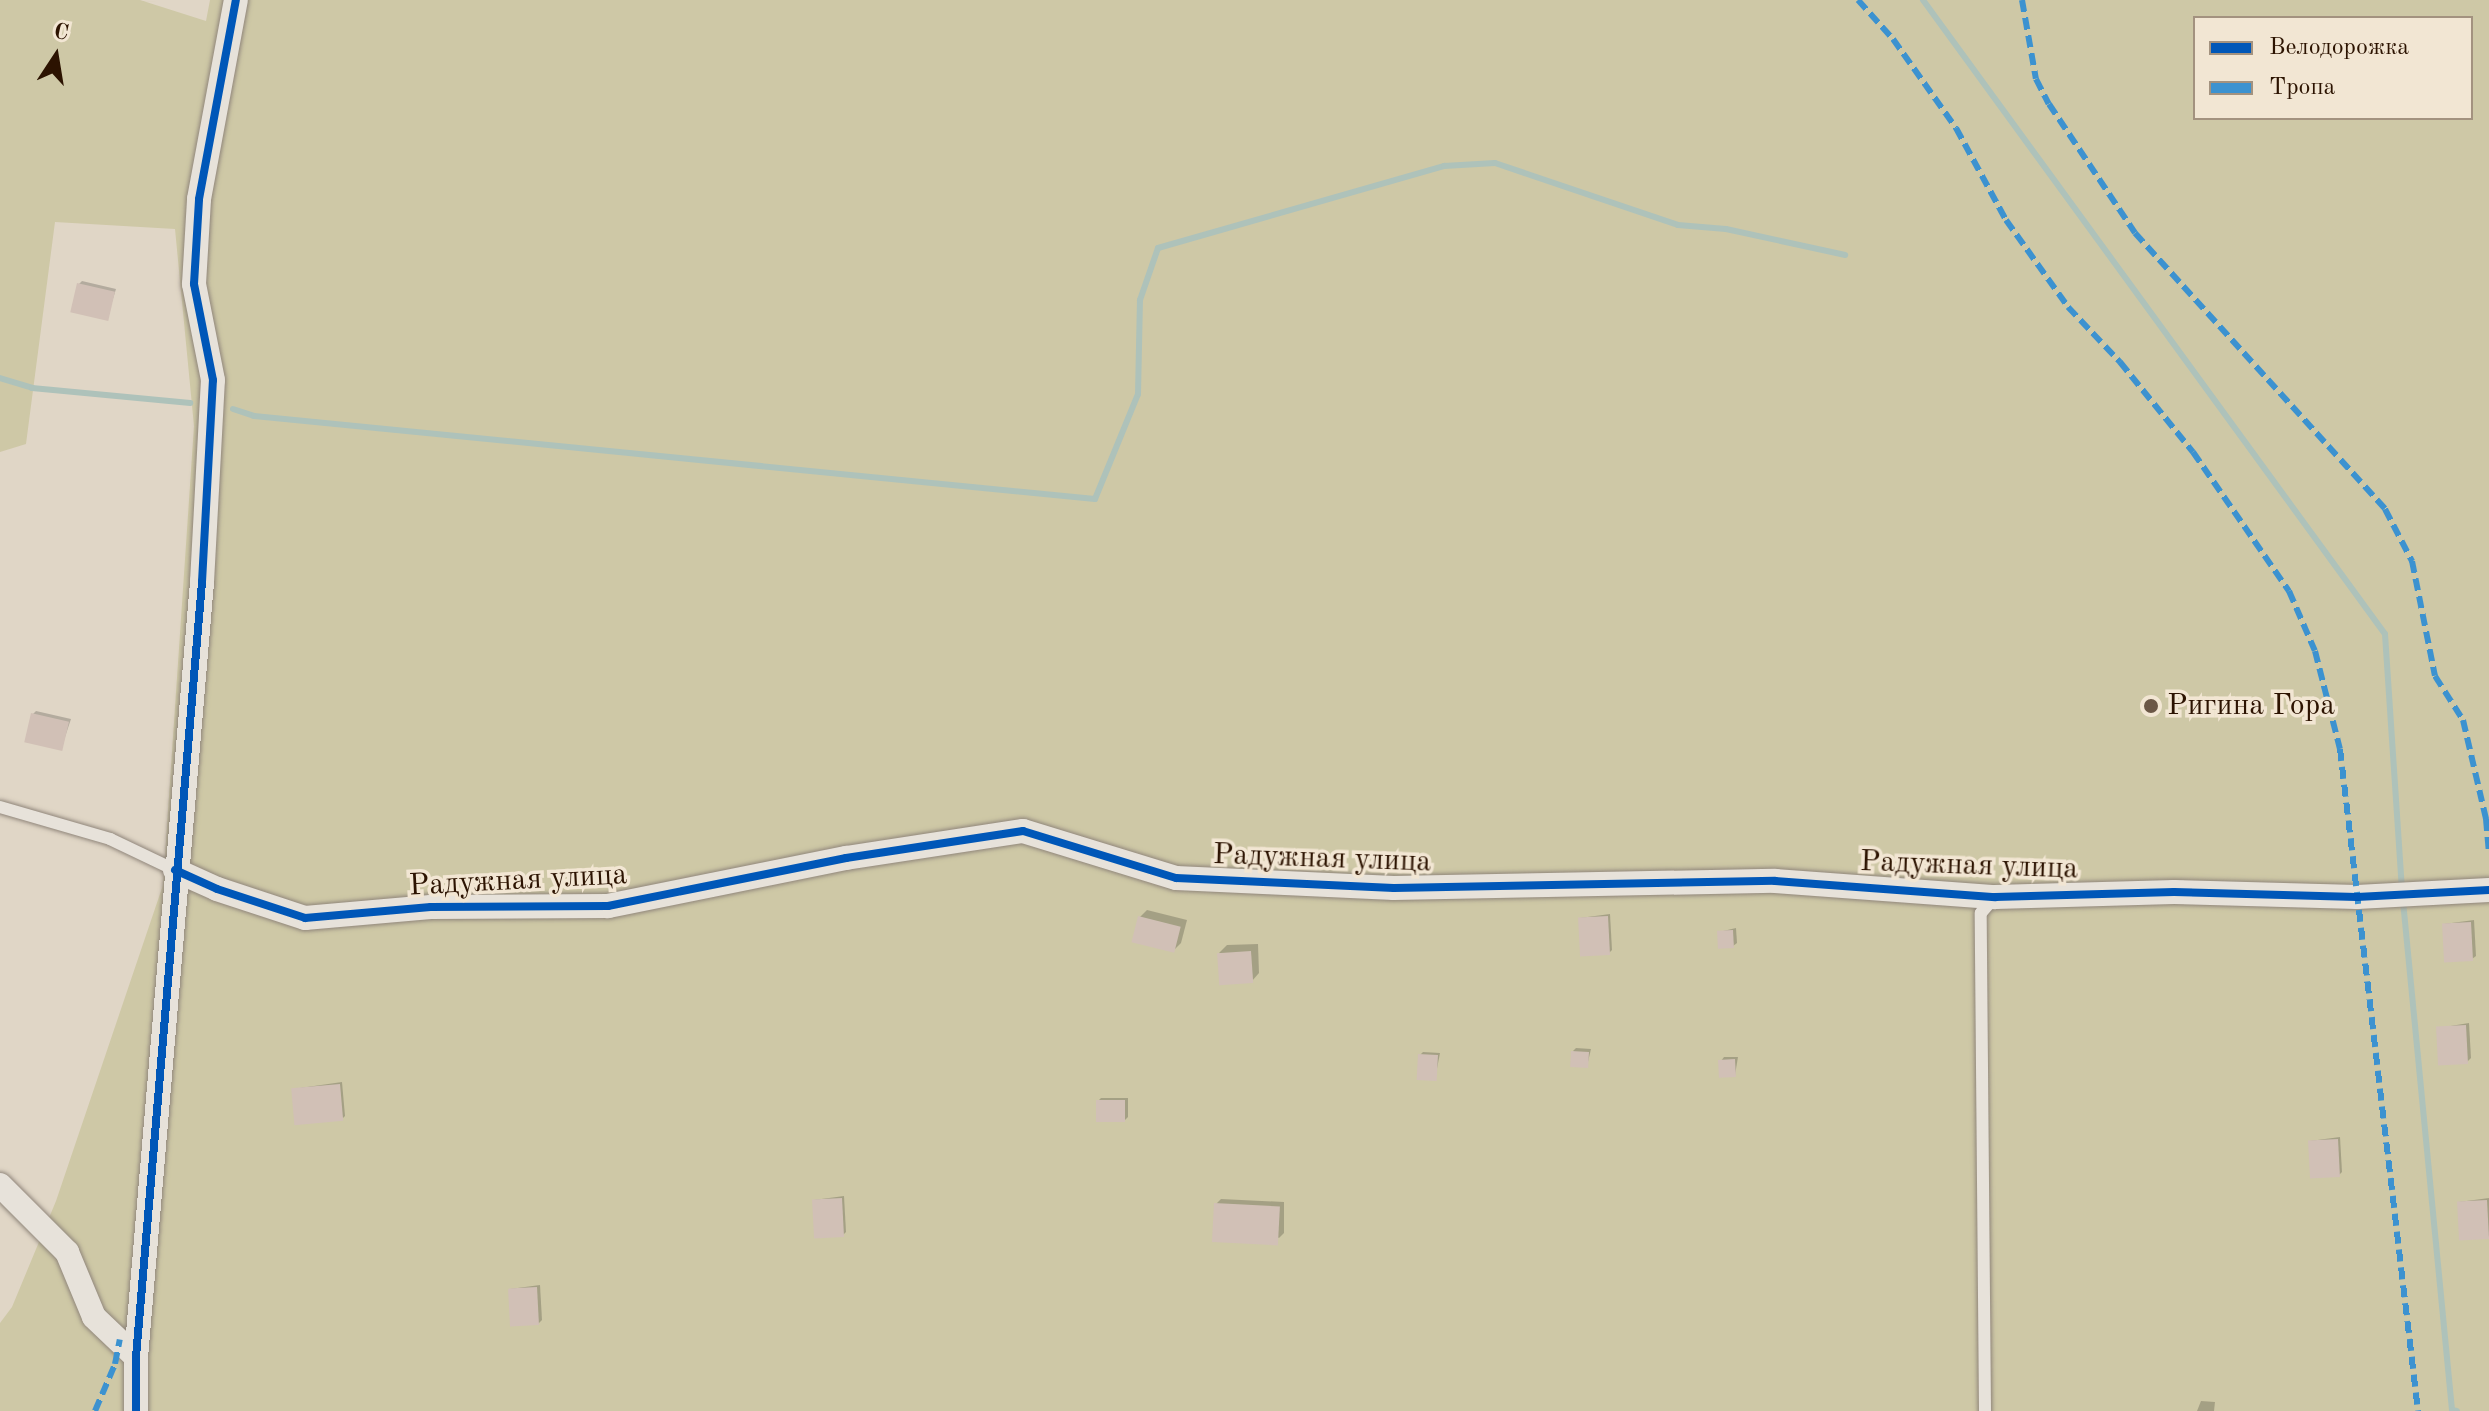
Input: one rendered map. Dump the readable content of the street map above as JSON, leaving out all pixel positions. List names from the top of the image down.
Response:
{
  "streets": {
    "street": ["Радужная улица"]
  },
  "places": ["Ригина Гора"],
  "legend": ["Велодорожка", "Тропа"],
  "north": "top"
}
